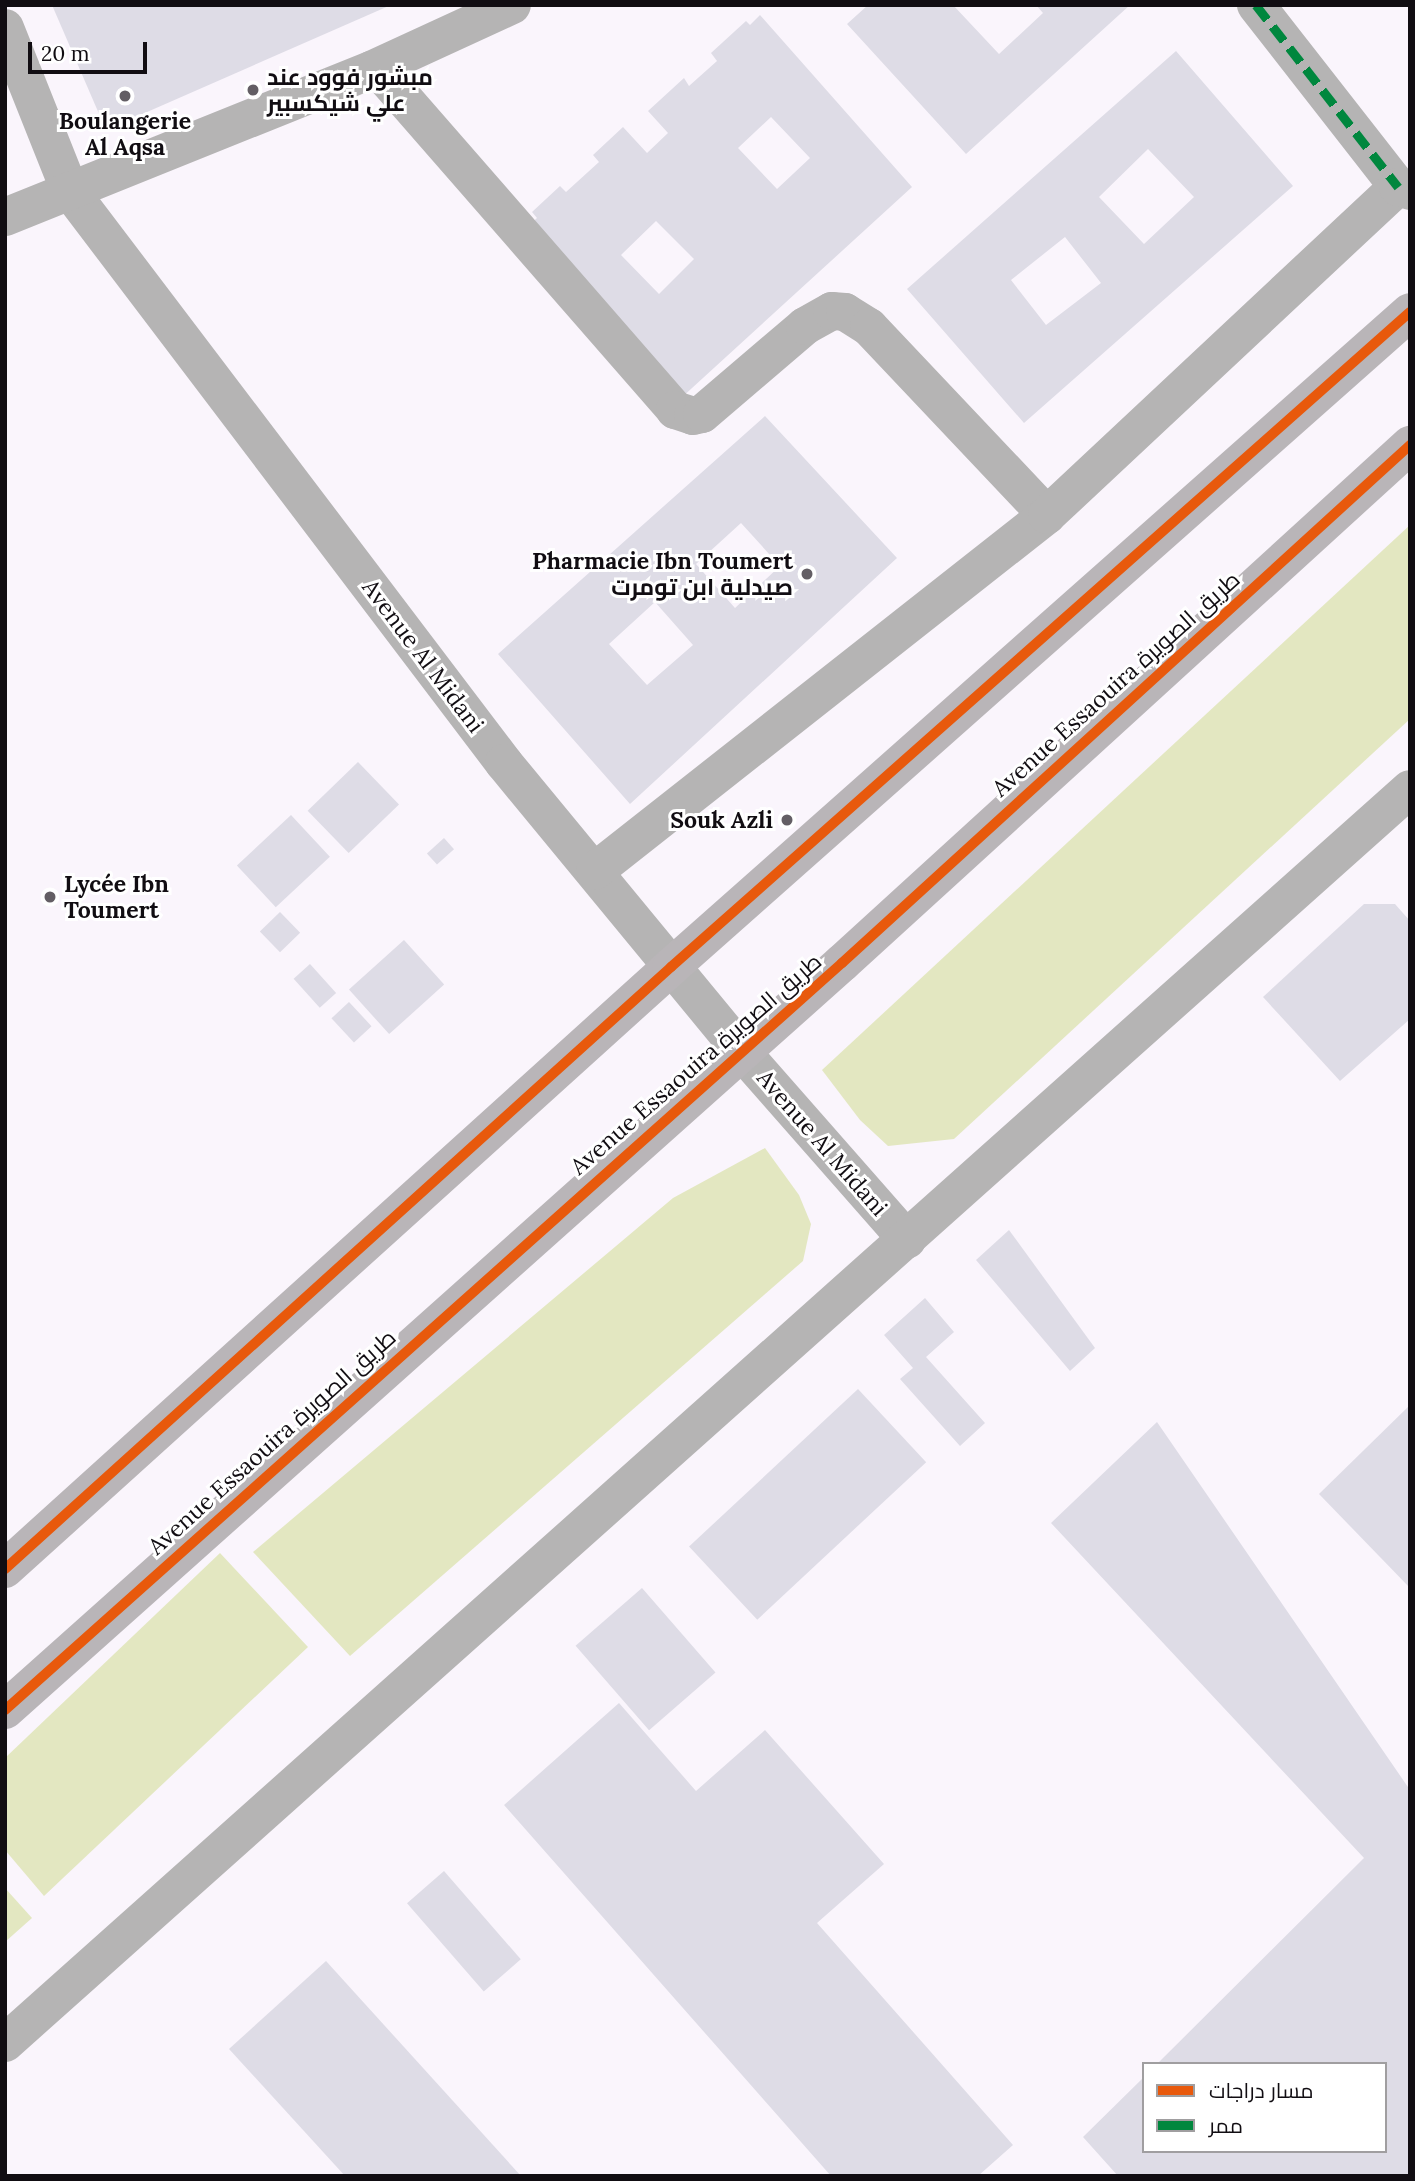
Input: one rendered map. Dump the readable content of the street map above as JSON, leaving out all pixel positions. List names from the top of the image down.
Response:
{
  "streets": {
    "main road": ["Avenue Essaouira طريق الصويرة"],
    "street": ["Avenue Al Midani"]
  },
  "crossings": [
    ["Avenue Al Midani", "Avenue Essaouira طريق الصويرة"]
  ],
  "places": [
    "مبشور فوود عند علي شيكسبير",
    "Boulangerie Al Aqsa",
    "Pharmacie Ibn Toumert صيدلية ابن تومرت",
    "Souk Azli",
    "Lycée Ibn Toumert"
  ],
  "legend": ["مسار دراجات", "ممر"],
  "scale_bar": "20 m"
}
